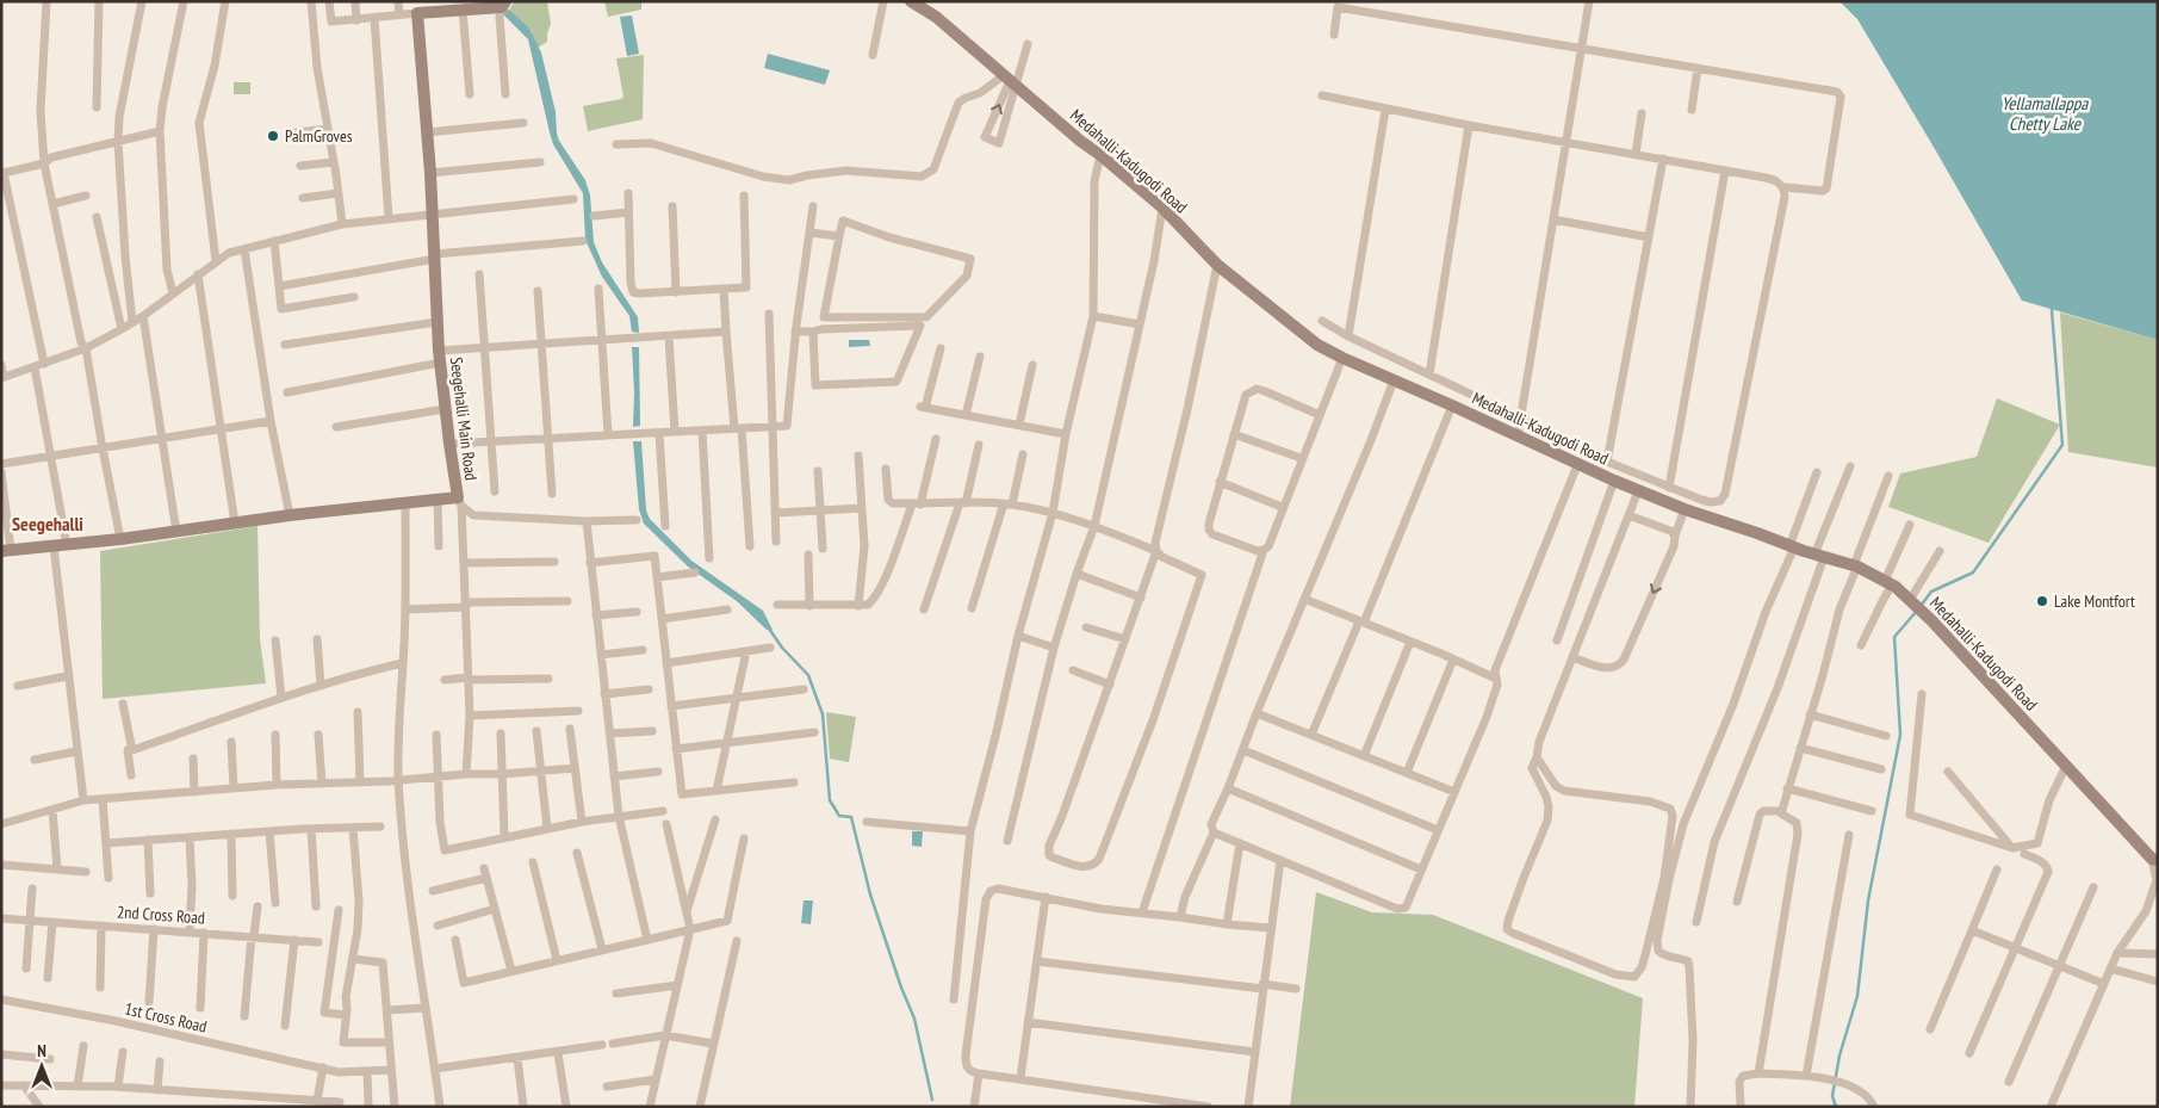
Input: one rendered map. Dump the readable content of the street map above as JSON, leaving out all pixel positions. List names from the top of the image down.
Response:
{
  "streets": {
    "street": [
      "Medahalli-Kadugodi Road",
      "Seegehalli Main Road",
      "2nd Cross Road",
      "1st Cross Road"
    ]
  },
  "districts": ["Seegehalli"],
  "water": ["Yellamallappa Chetty Lake"],
  "places": ["PalmGroves", "Lake Montfort"],
  "north": "top"
}
